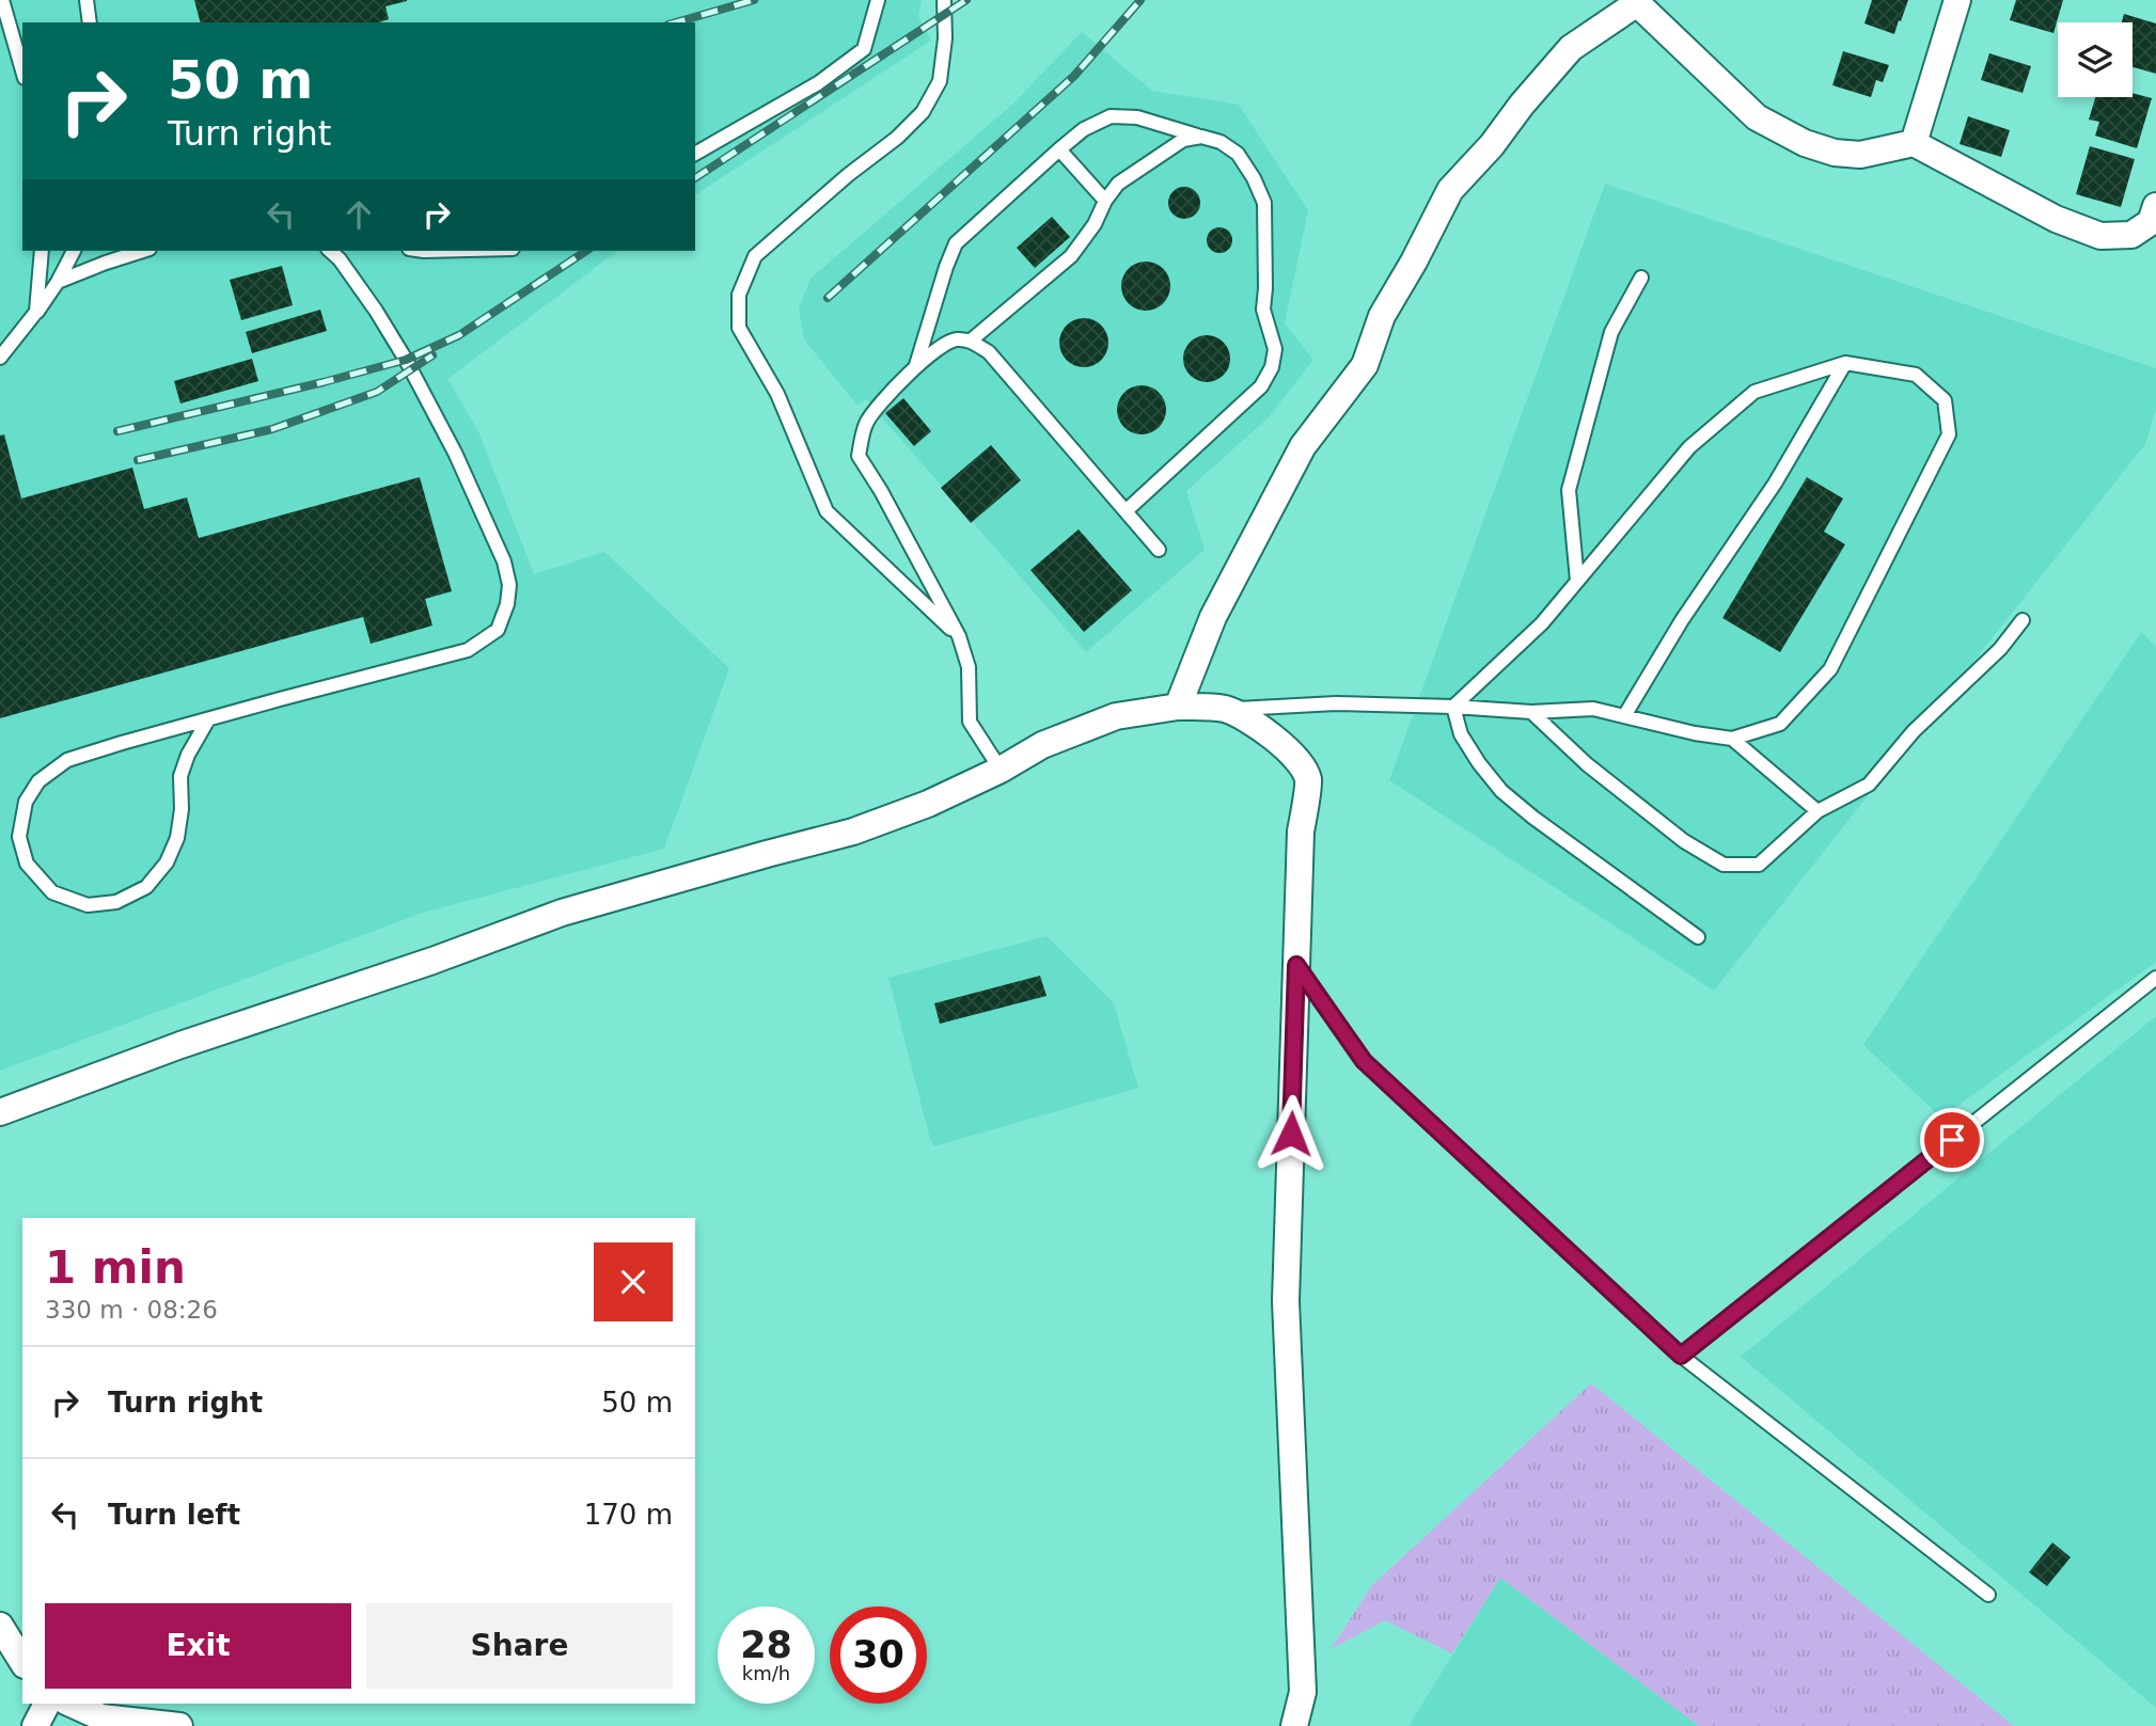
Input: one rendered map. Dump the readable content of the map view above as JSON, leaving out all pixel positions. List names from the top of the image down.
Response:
{
  "page": {
    "turn": ["50 m", "Turn right"],
    "heading": ["1 min", "330 m · 08:26"],
    "list": [
      {
        "name": "Turn right",
        "value": "50 m"
      },
      {
        "name": "Turn left",
        "value": "170 m"
      }
    ],
    "buttons": ["Exit", "Share"],
    "speed": "28 km/h",
    "limit": "30"
  }
}
